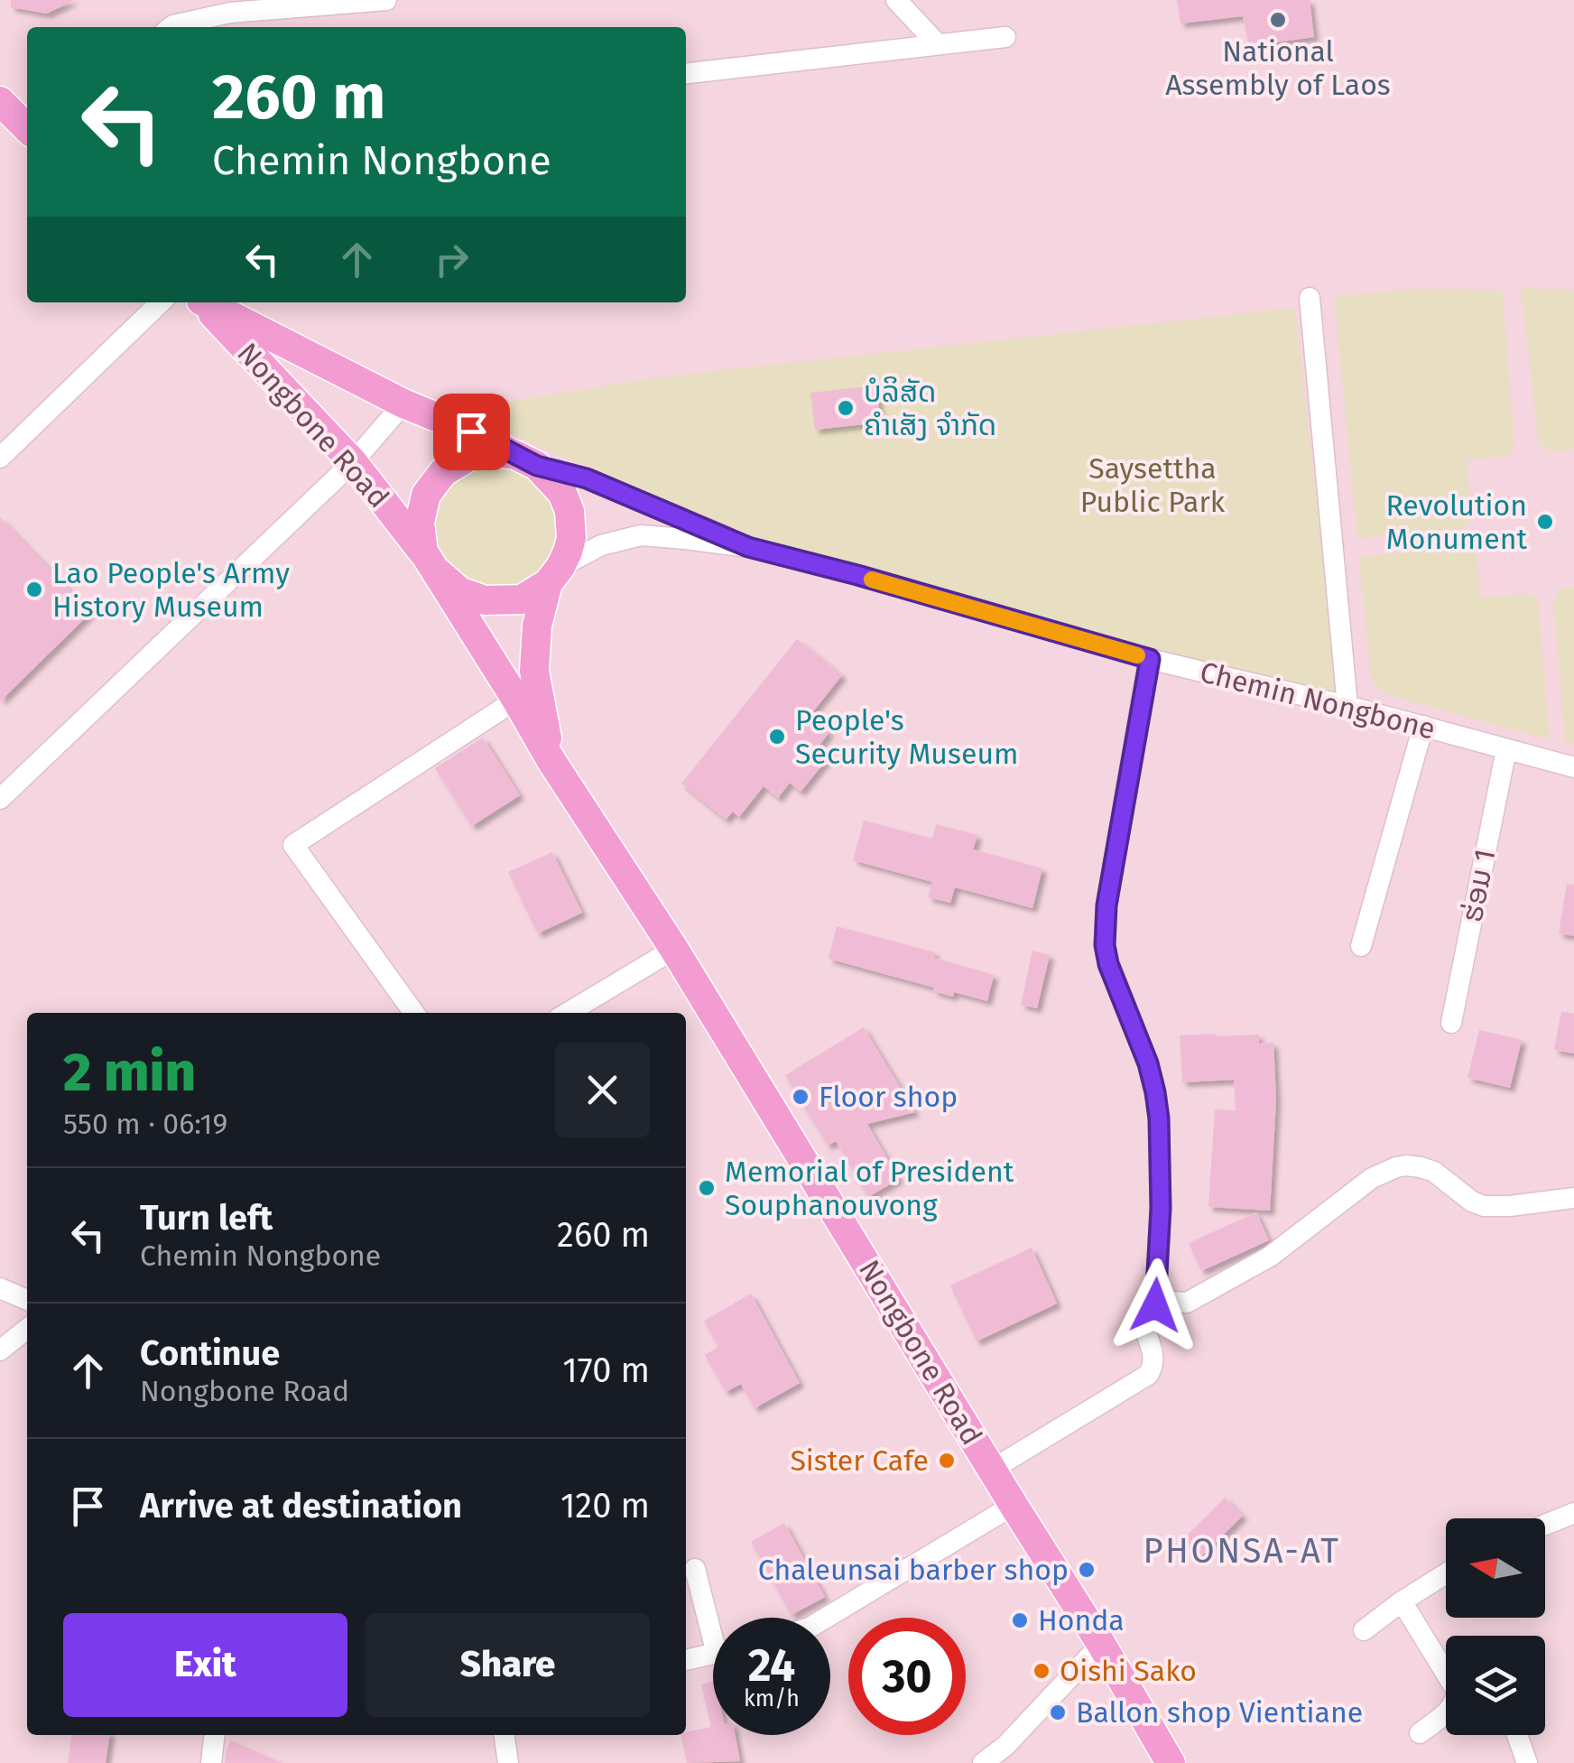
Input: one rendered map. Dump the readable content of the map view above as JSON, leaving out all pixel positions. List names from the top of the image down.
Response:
{
  "streets": {
    "highway": ["Nongbone Road"],
    "street": ["Chemin Nongbone", "ຮ່ອມ 1"]
  },
  "crossings": [
    ["Nongbone Road", "Chemin Nongbone"],
    ["Chemin Nongbone", "ຮ່ອມ 1"]
  ],
  "districts": ["PHONSA-AT"],
  "parks": ["Saysettha Public Park"],
  "places": [
    "National Assembly of Laos",
    "ບໍລິສັດ ຄຳເສັງ ຈຳກັດ",
    "Revolution Monument",
    "Lao People's Army History Museum",
    "People's Security Museum",
    "Floor shop",
    "Memorial of President Souphanouvong",
    "Sister Cafe",
    "Chaleunsai barber shop",
    "Honda",
    "Oishi Sako",
    "Ballon shop Vientiane"
  ],
  "north": "left",
  "page": {
    "turn": ["260 m", "Chemin Nongbone"],
    "heading": ["2 min", "550 m · 06:19"],
    "list": [
      {
        "name": "Turn left",
        "note": "Chemin Nongbone",
        "value": "260 m"
      },
      {
        "name": "Continue",
        "note": "Nongbone Road",
        "value": "170 m"
      },
      {
        "name": "Arrive at destination",
        "value": "120 m"
      }
    ],
    "buttons": ["Exit", "Share"],
    "speed": "24 km/h",
    "limit": "30"
  }
}
